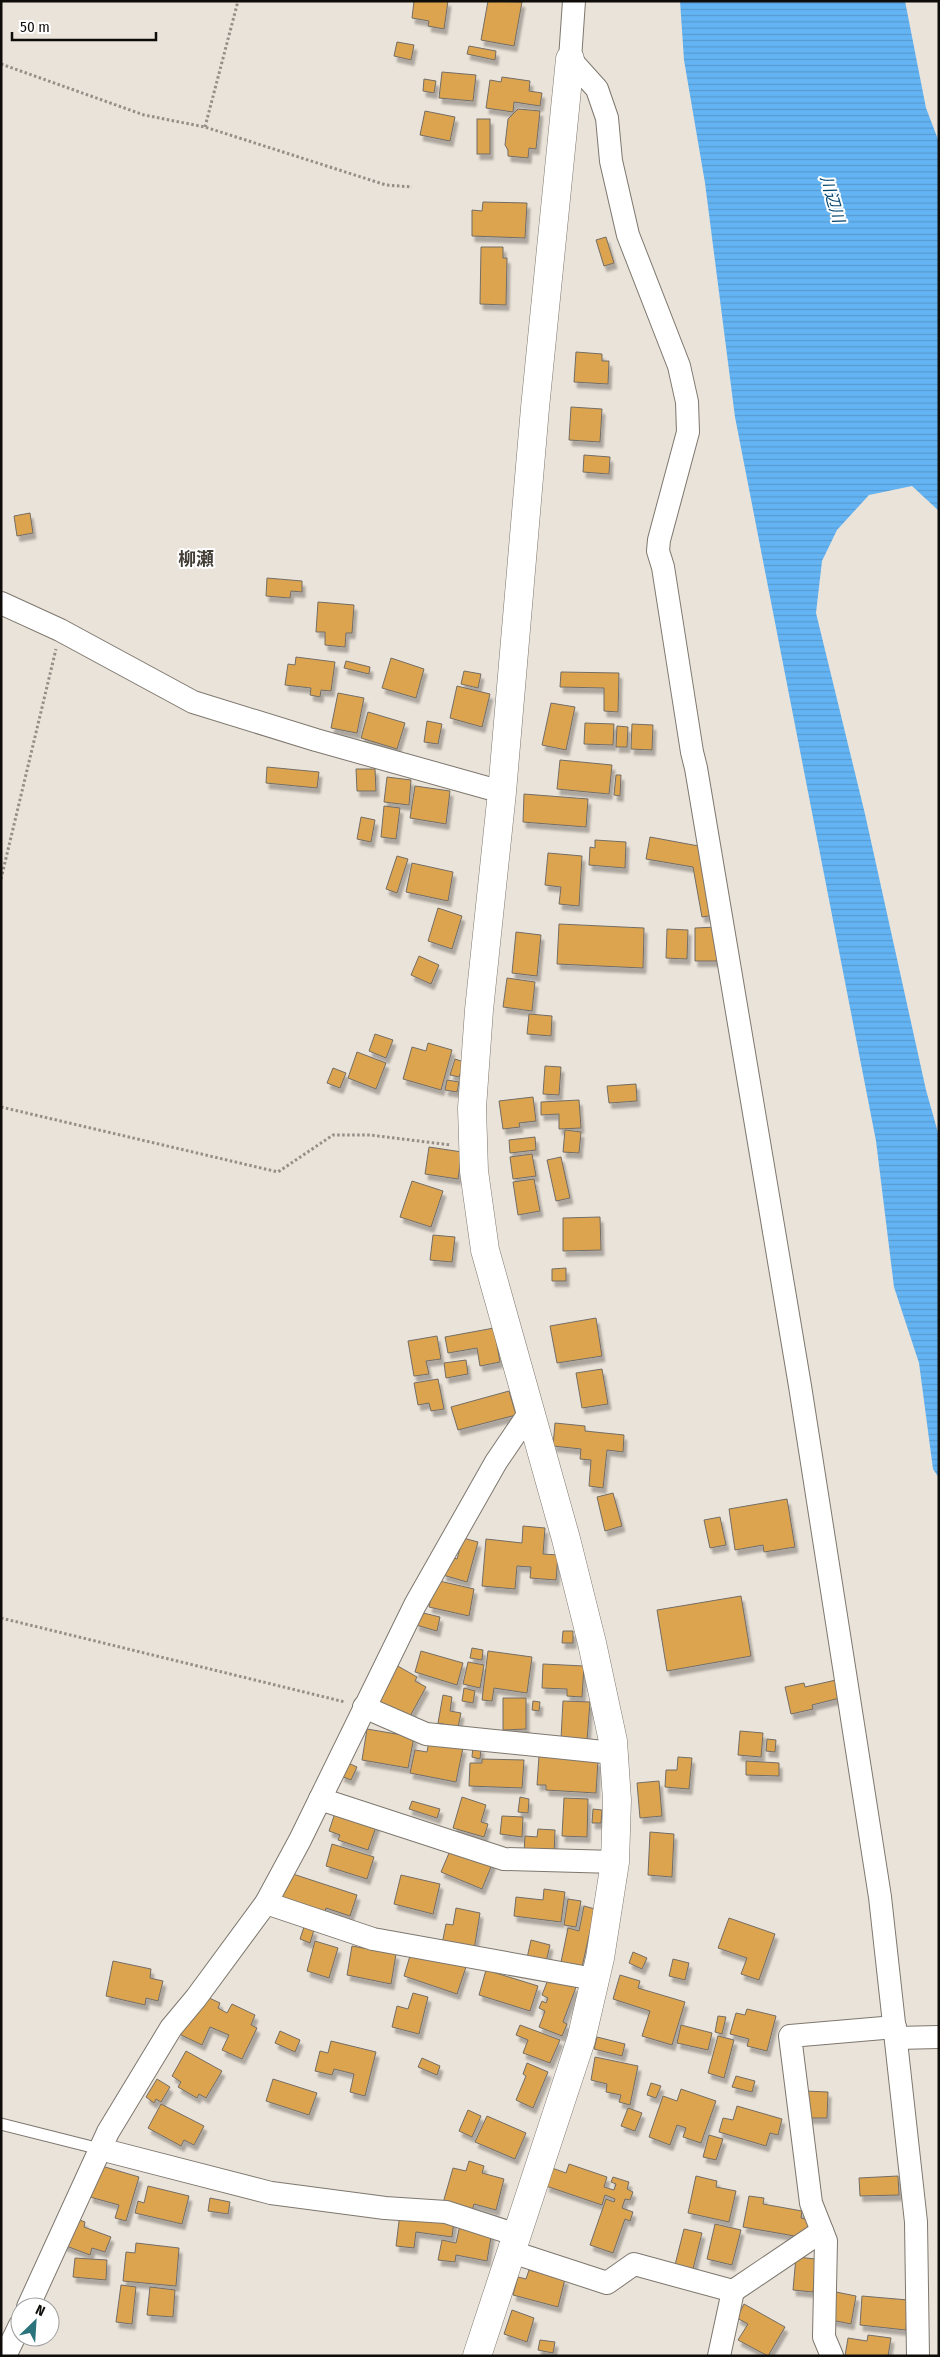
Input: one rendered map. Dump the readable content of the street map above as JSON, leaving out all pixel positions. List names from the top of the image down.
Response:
{
  "districts": ["柳瀬"],
  "water": ["川辺川"],
  "scale_bar": "50 m",
  "north": "top right"
}
